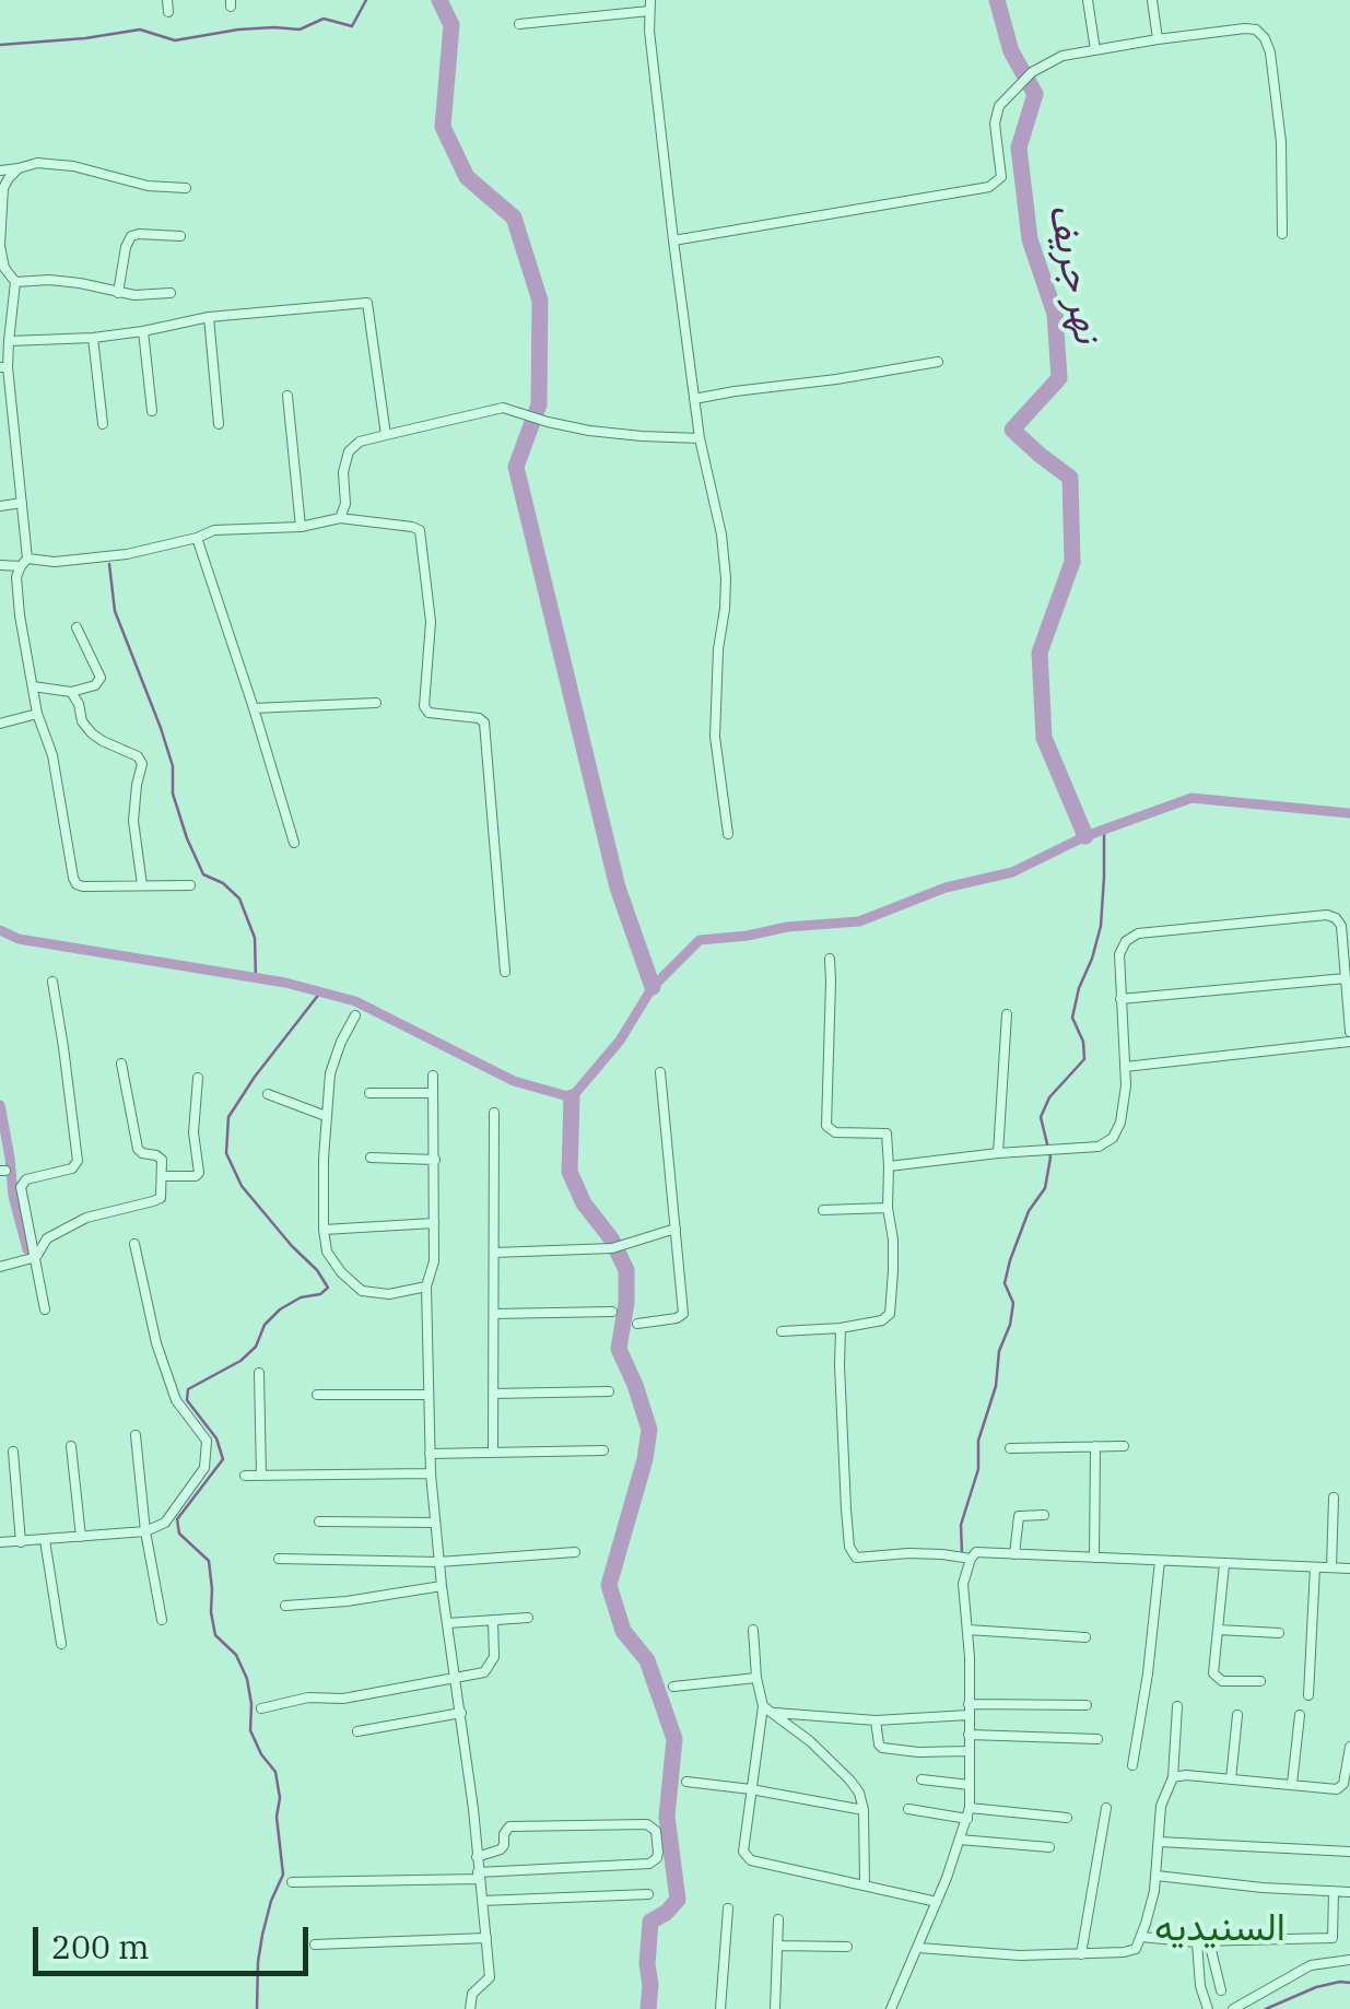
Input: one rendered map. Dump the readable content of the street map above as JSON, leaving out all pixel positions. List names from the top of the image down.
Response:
{
  "districts": ["السنيديه"],
  "water": ["نهر جريف"],
  "scale_bar": "200 m"
}
